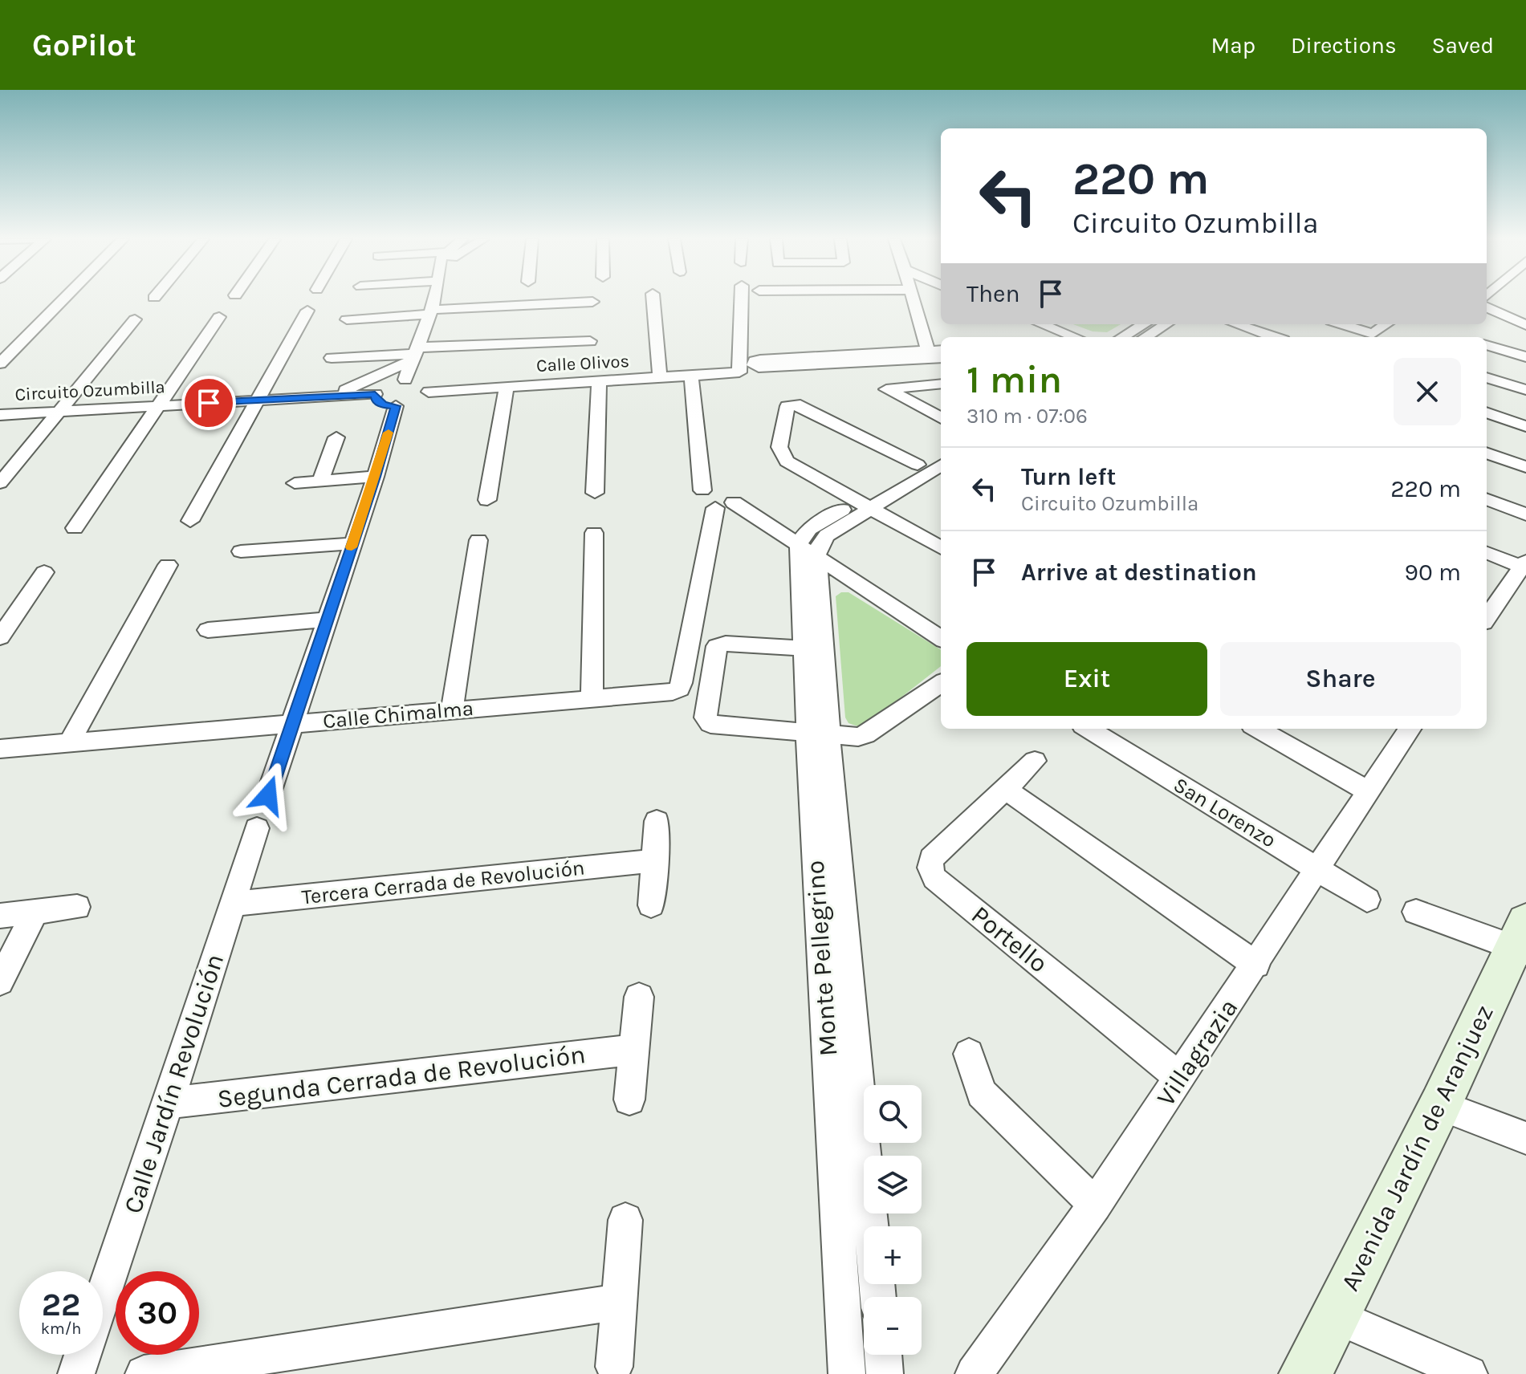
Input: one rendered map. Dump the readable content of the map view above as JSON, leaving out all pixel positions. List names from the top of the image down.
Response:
{
  "streets": {
    "street": [
      "Calle Olivos",
      "Circuito Ozumbilla",
      "Calle Chimalma",
      "San Lorenzo",
      "Tercera Cerrada de Revolución",
      "Portello",
      "Monte Pellegrino",
      "Villagrazia",
      "Segunda Cerrada de Revolución",
      "Calle Jardín Revolución",
      "Avenida Jardín de Aranjuez"
    ]
  },
  "crossings": [
    ["Calle Chimalma", "Monte Pellegrino"],
    ["San Lorenzo", "Villagrazia"],
    ["Tercera Cerrada de Revolución", "Calle Jardín Revolución"],
    ["Portello", "Villagrazia"],
    ["Segunda Cerrada de Revolución", "Calle Jardín Revolución"]
  ],
  "page": {
    "header": "GoPilot",
    "nav": ["Map", "Directions", "Saved"],
    "turn": ["220 m", "Circuito Ozumbilla"],
    "then": "Then",
    "heading": ["1 min", "310 m · 07:06"],
    "list": [
      {
        "name": "Turn left",
        "note": "Circuito Ozumbilla",
        "value": "220 m"
      },
      {
        "name": "Arrive at destination",
        "value": "90 m"
      }
    ],
    "buttons": ["Exit", "Share"],
    "map_buttons": ["+", "−"],
    "speed": "22 km/h",
    "limit": "30"
  }
}
